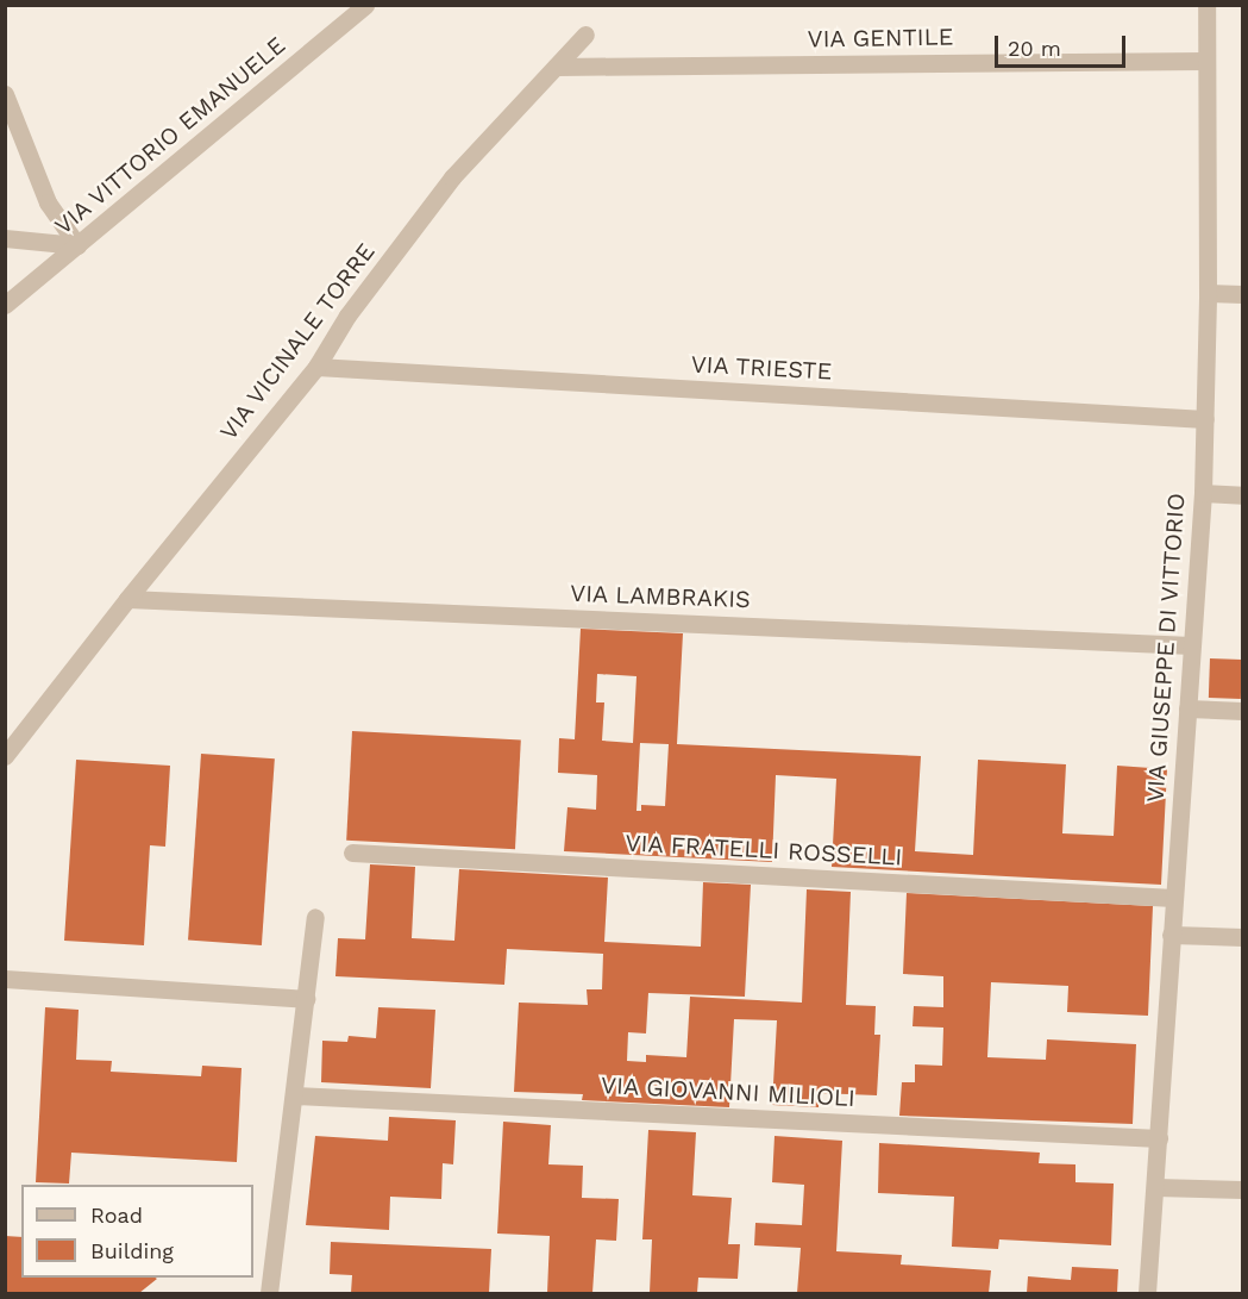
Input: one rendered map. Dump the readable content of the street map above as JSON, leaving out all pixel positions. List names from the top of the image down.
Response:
{
  "streets": {
    "street": [
      "VIA GENTILE",
      "VIA VITTORIO EMANUELE",
      "VIA VICINALE TORRE",
      "VIA TRIESTE",
      "VIA LAMBRAKIS",
      "VIA GIUSEPPE DI VITTORIO",
      "VIA FRATELLI ROSSELLI",
      "VIA GIOVANNI MILIOLI"
    ]
  },
  "crossings": [
    ["VIA GENTILE", "VIA VICINALE TORRE"],
    ["VIA GENTILE", "VIA GIUSEPPE DI VITTORIO"],
    ["VIA VICINALE TORRE", "VIA TRIESTE"],
    ["VIA VICINALE TORRE", "VIA LAMBRAKIS"],
    ["VIA TRIESTE", "VIA GIUSEPPE DI VITTORIO"],
    ["VIA LAMBRAKIS", "VIA GIUSEPPE DI VITTORIO"],
    ["VIA GIUSEPPE DI VITTORIO", "VIA FRATELLI ROSSELLI"],
    ["VIA GIUSEPPE DI VITTORIO", "VIA GIOVANNI MILIOLI"]
  ],
  "legend": ["Road", "Building"],
  "scale_bar": "20 m"
}
